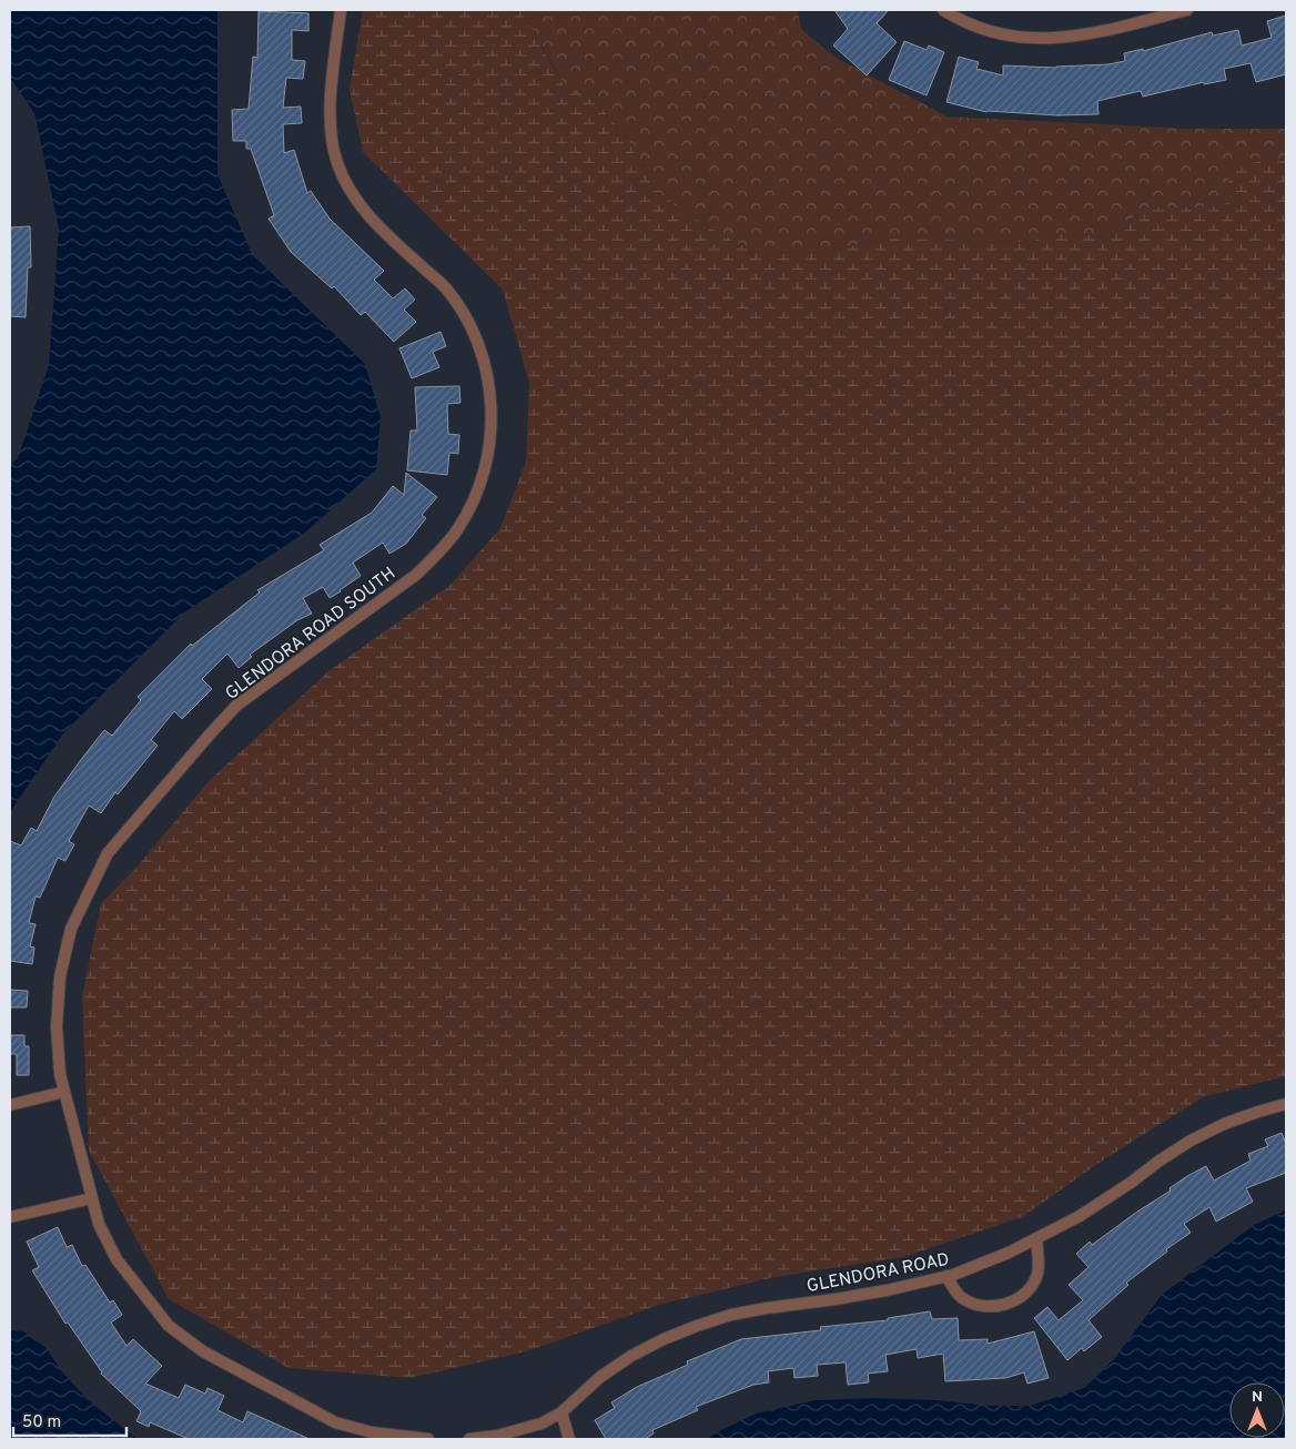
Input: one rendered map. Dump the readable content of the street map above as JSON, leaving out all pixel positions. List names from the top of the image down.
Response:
{
  "streets": {
    "street": ["GLENDORA ROAD SOUTH", "GLENDORA ROAD"]
  },
  "scale_bar": "50 m",
  "north": "top"
}
